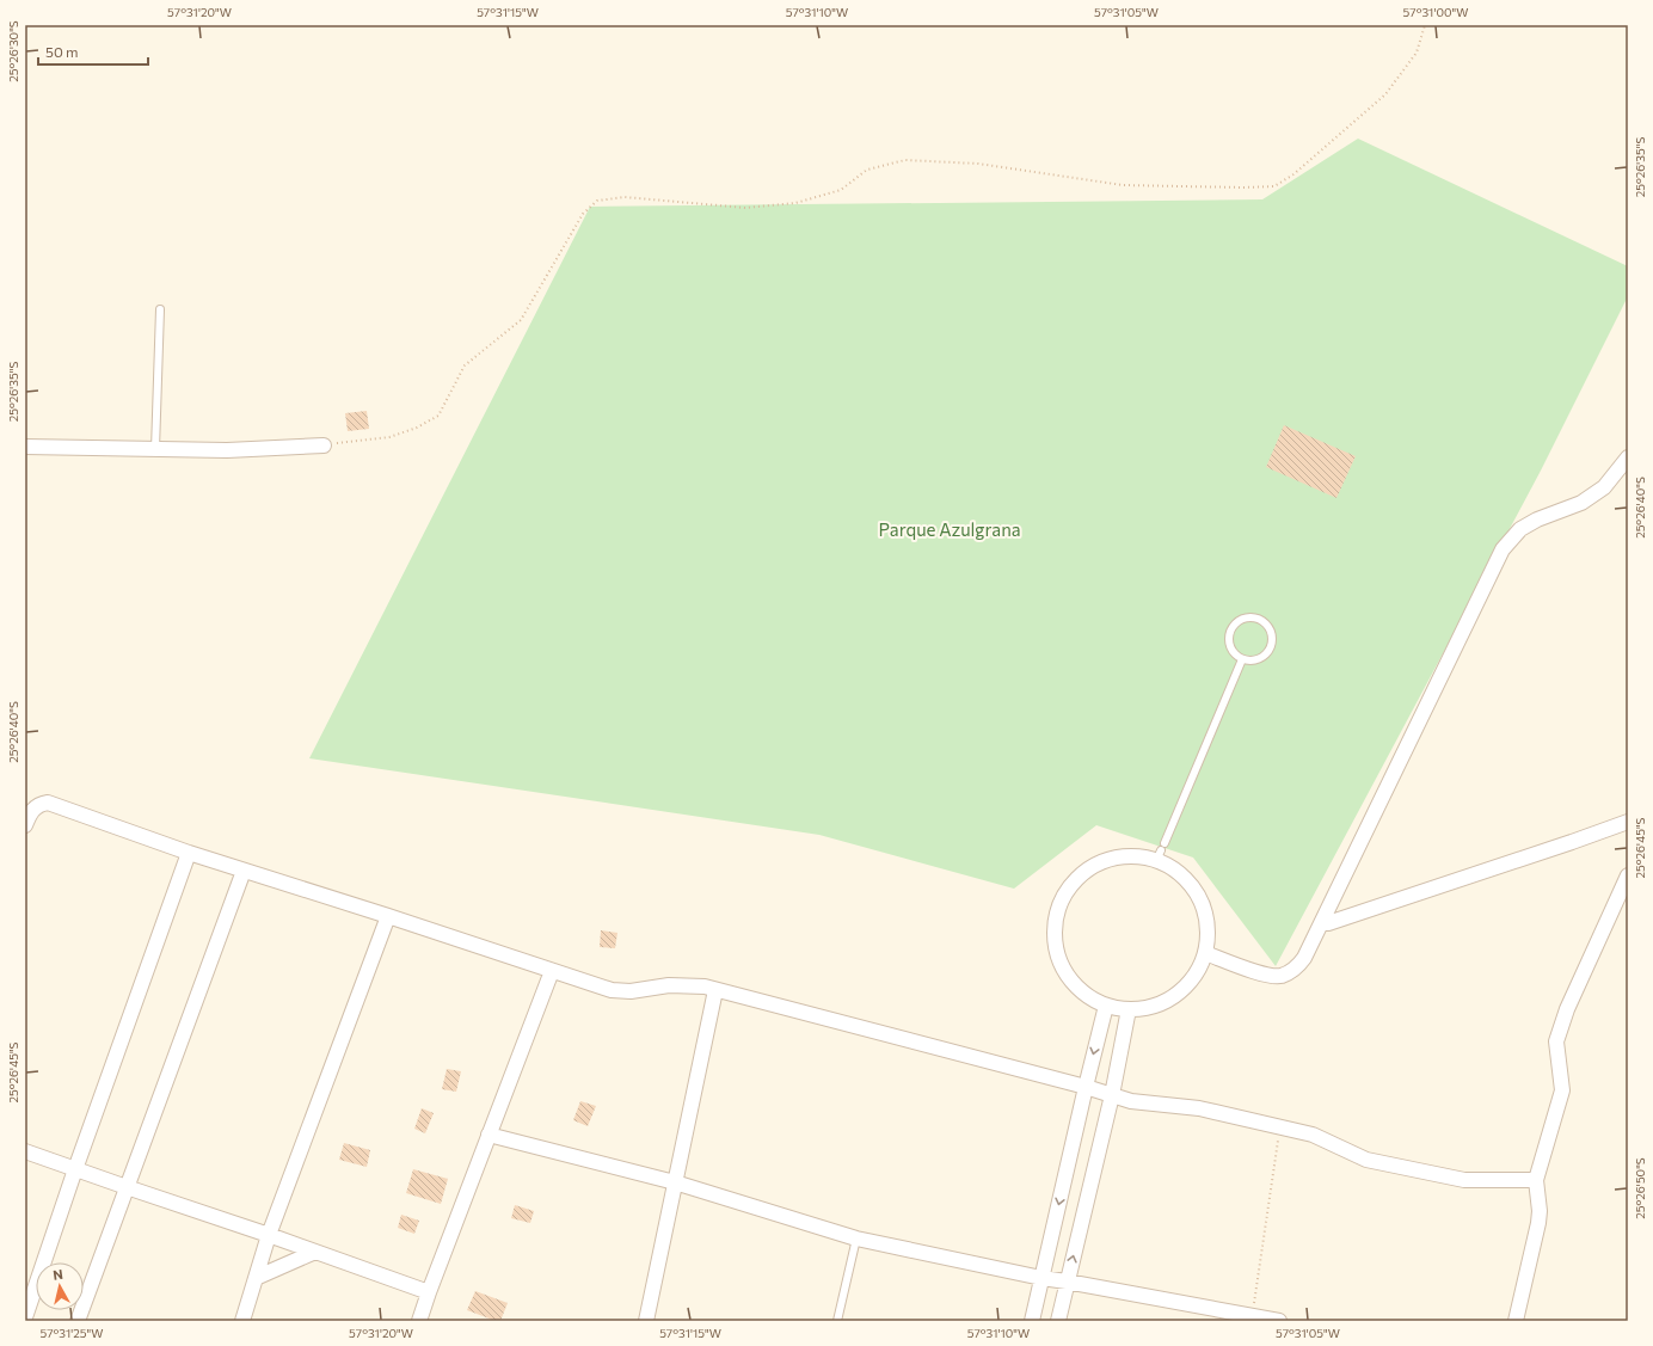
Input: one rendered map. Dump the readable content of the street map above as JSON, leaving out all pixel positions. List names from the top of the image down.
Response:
{
  "parks": ["Parque Azulgrana"],
  "scale_bar": "50 m",
  "north": "top",
  "coordinates": [
    "57°31'20\"W",
    "57°31'15\"W",
    "57°31'10\"W",
    "57°31'05\"W",
    "57°31'00\"W",
    "25°26'30\"S",
    "25°26'35\"S",
    "25°26'40\"S",
    "25°26'45\"S",
    "25°26'50\"S",
    "57°31'25\"W"
  ]
}
